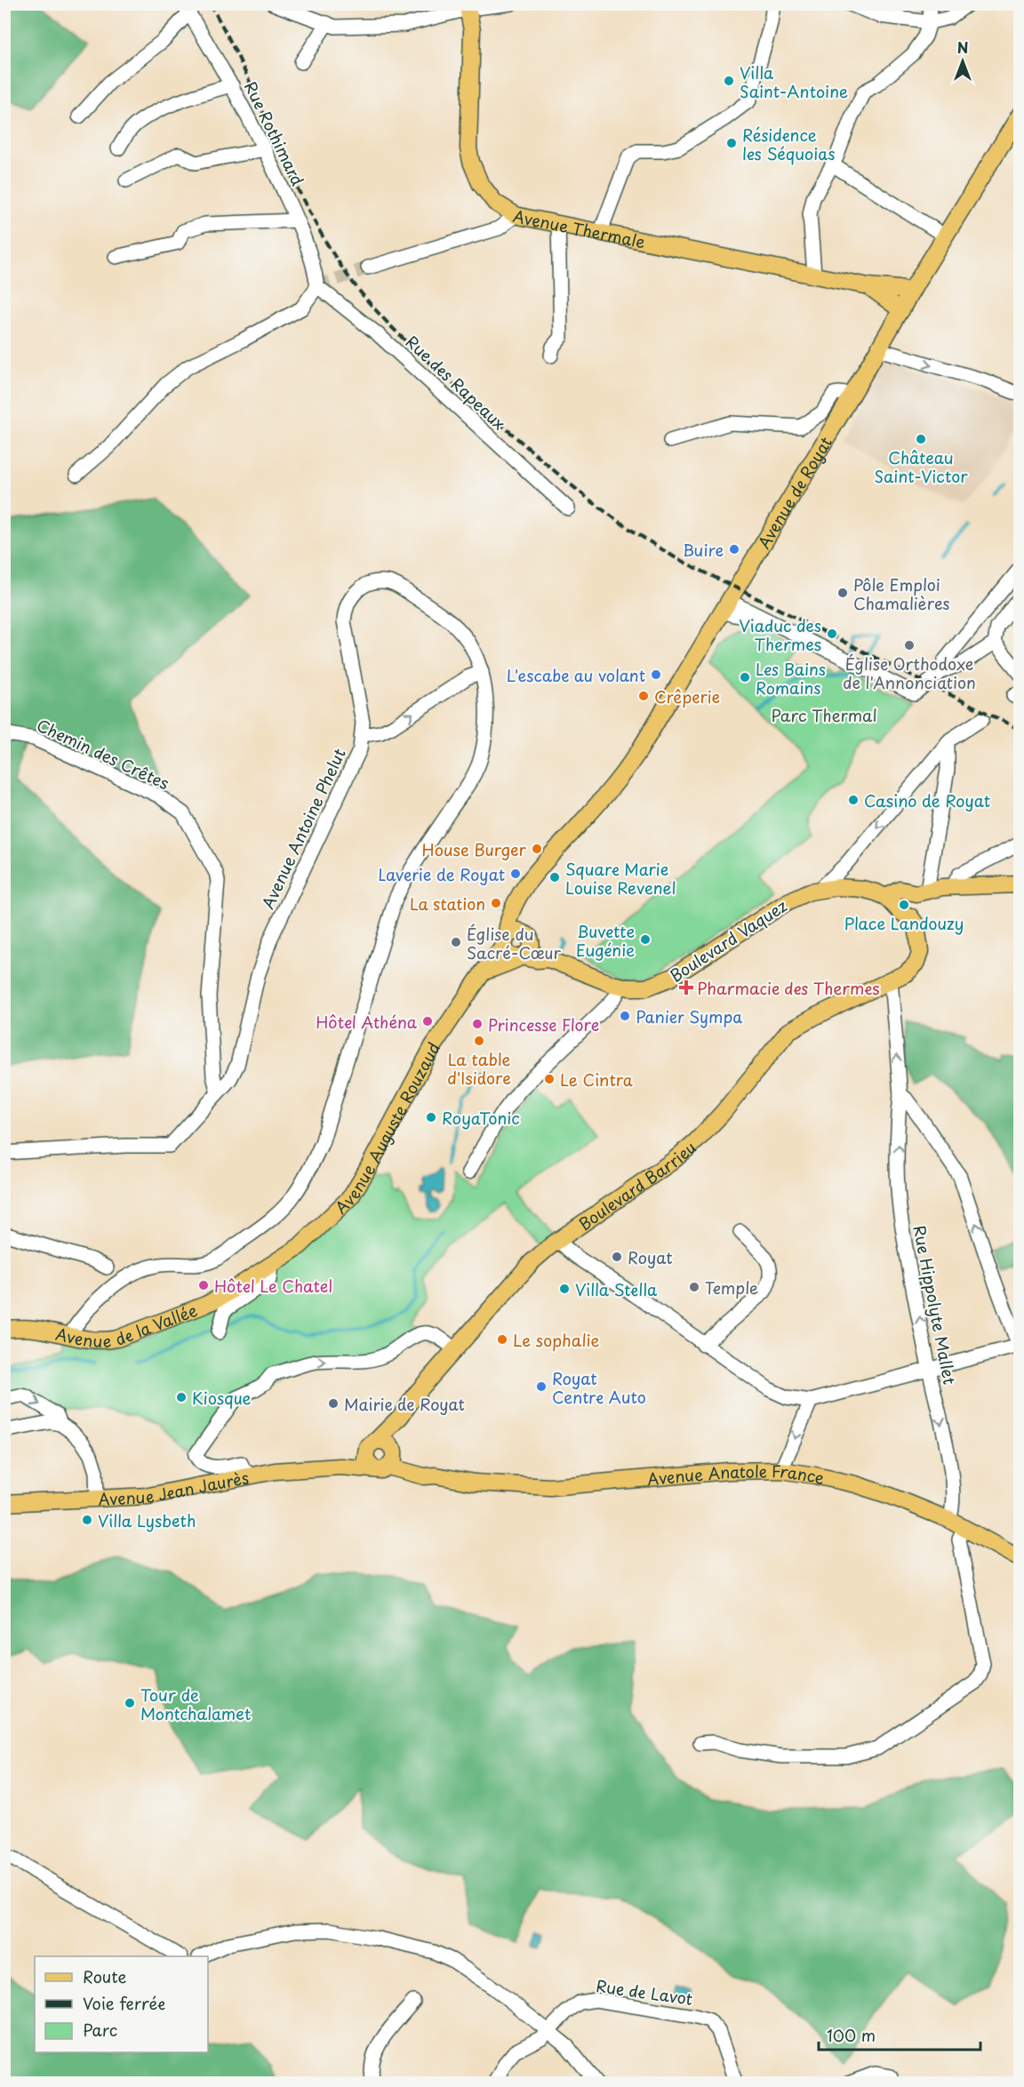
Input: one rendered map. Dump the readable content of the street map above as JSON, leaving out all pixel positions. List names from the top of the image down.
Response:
{
  "streets": {
    "main road": [
      "Avenue Thermale",
      "Avenue de Royat",
      "Boulevard Vaquez",
      "Avenue Auguste Rouzaud",
      "Boulevard Barrieu",
      "Avenue de la Vallée",
      "Avenue Anatole France",
      "Avenue Jean Jaurès"
    ],
    "street": [
      "Rue Rothimard",
      "Rue des Rapeaux",
      "Chemin des Crêtes",
      "Avenue Antoine Phelut",
      "Rue Hippolyte Mallet",
      "Rue de Lavot"
    ]
  },
  "crossings": [
    ["Rue Rothimard", "Rue des Rapeaux"],
    ["Avenue Thermale", "Avenue de Royat"],
    ["Avenue de Royat", "Avenue Auguste Rouzaud"],
    ["Chemin des Crêtes", "Avenue Antoine Phelut"],
    ["Avenue Antoine Phelut", "Avenue de la Vallée"],
    ["Boulevard Vaquez", "Boulevard Barrieu"],
    ["Avenue Auguste Rouzaud", "Avenue de la Vallée"],
    ["Boulevard Barrieu", "Rue Hippolyte Mallet"],
    ["Boulevard Barrieu", "Avenue Anatole France"],
    ["Boulevard Barrieu", "Avenue Jean Jaurès"],
    ["Rue Hippolyte Mallet", "Avenue Anatole France"],
    ["Avenue Anatole France", "Avenue Jean Jaurès"]
  ],
  "parks": ["Parc Thermal"],
  "places": {
    "other": [
      "Villa Saint-Antoine",
      "Résidence les Séquoias",
      "Château Saint-Victor",
      "Buire",
      "Pôle Emploi Chamalières",
      "Viaduc des Thermes",
      "Église Orthodoxe de l'Annonciation",
      "L'escabe au volant",
      "Les Bains Romains",
      "Crêperie",
      "Casino de Royat",
      "House Burger",
      "Laverie de Royat",
      "Square Marie Louise Revenel",
      "La station",
      "Place Landouzy",
      "Buvette Eugénie",
      "Église du Sacré-Cœur",
      "Panier Sympa",
      "Hôtel Athéna",
      "Princesse Flore",
      "La table d'Isidore",
      "Le Cintra",
      "RoyaTonic",
      "Royat",
      "Hôtel Le Chatel",
      "Temple",
      "Villa Stella",
      "Le sophalie",
      "Royat Centre Auto",
      "Kiosque",
      "Mairie de Royat",
      "Villa Lysbeth",
      "Tour de Montchalamet"
    ],
    "health": ["Pharmacie des Thermes"]
  },
  "legend": ["Route", "Voie ferrée", "Parc"],
  "scale_bar": "100 m",
  "north": "top"
}
